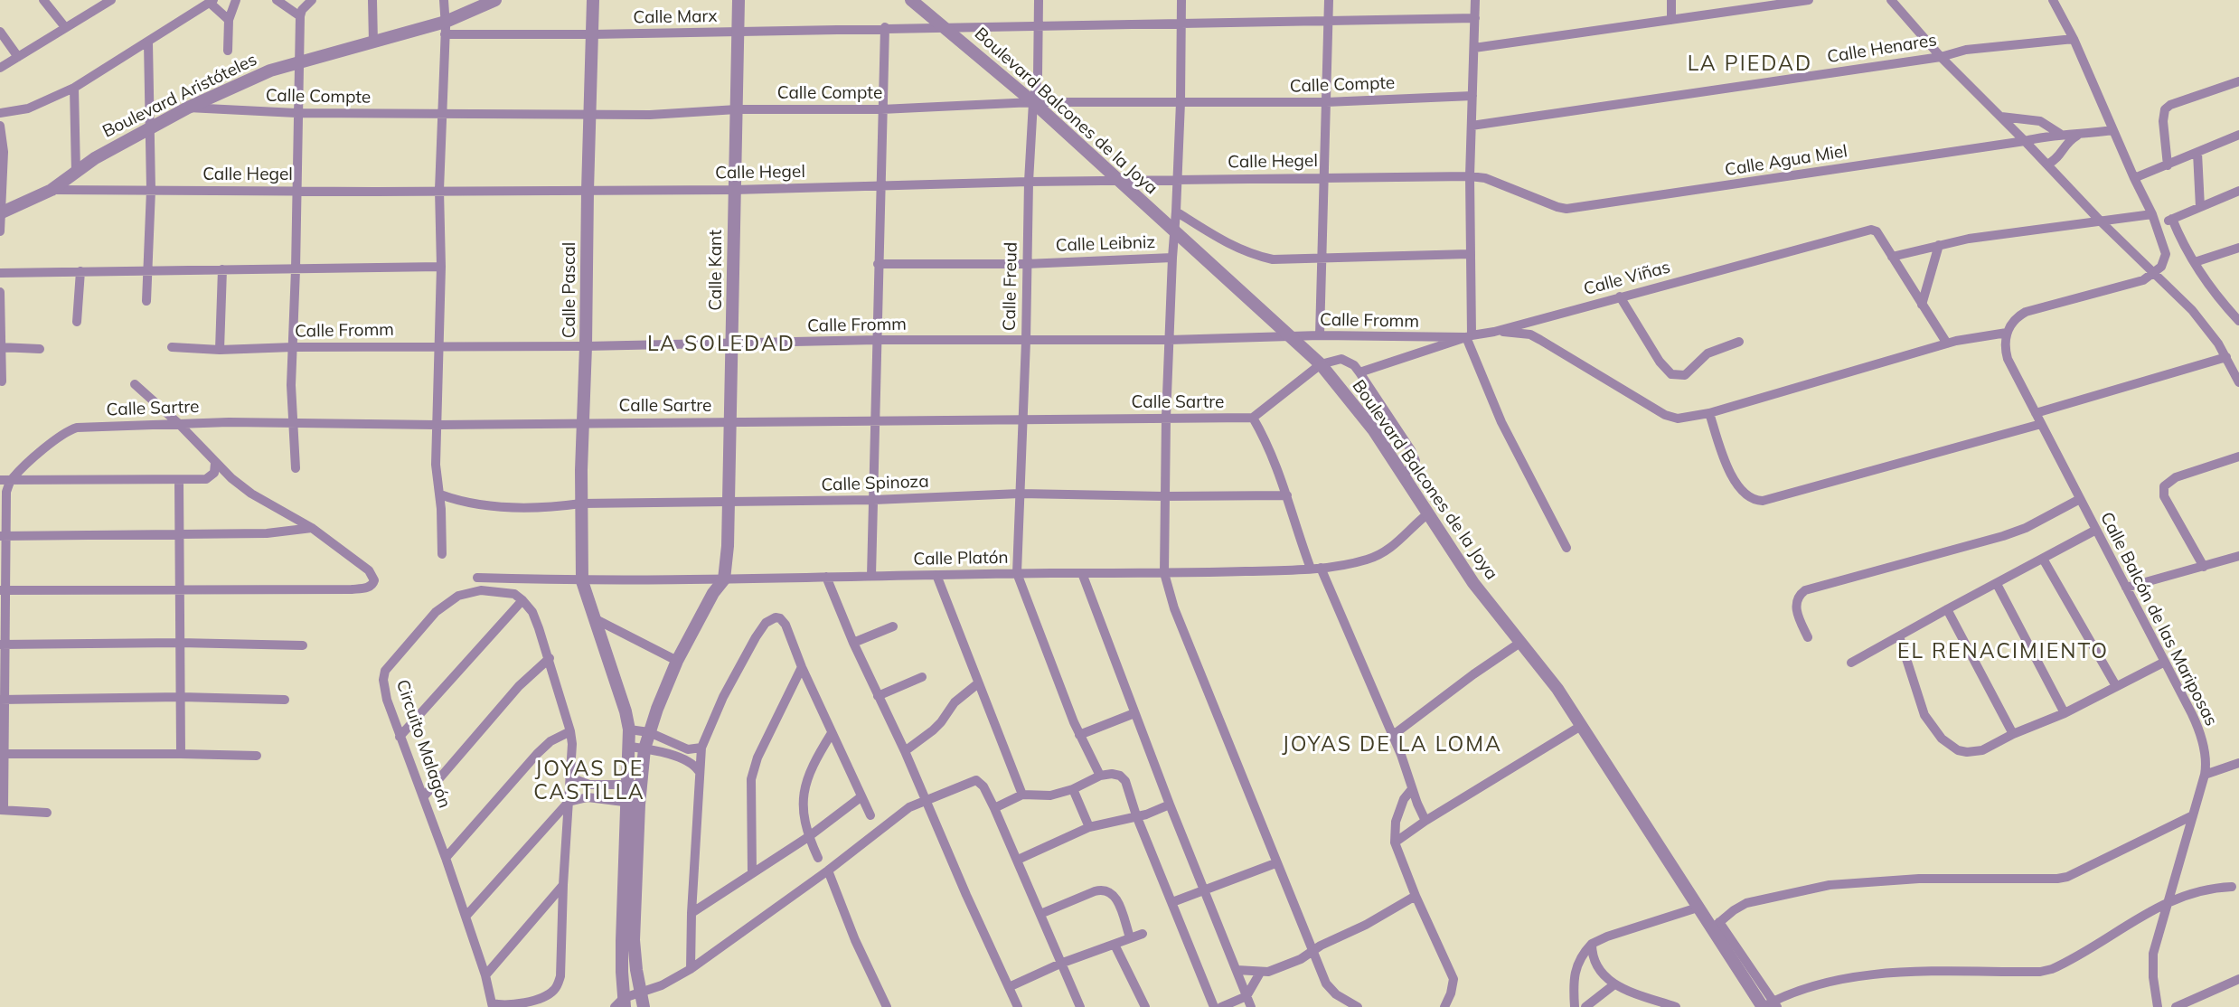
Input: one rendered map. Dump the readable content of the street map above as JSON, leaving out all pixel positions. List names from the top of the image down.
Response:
{
  "streets": {
    "street": [
      "Calle Marx",
      "Calle Henares",
      "Calle Compte",
      "Boulevard Aristóteles",
      "Boulevard Balcones de la Joya",
      "Calle Agua Miel",
      "Calle Hegel",
      "Calle Leibniz",
      "Calle Kant",
      "Calle Viñas",
      "Calle Freud",
      "Calle Pascal",
      "Calle Fromm",
      "Calle Sartre",
      "Calle Spinoza",
      "Calle Platón",
      "Calle Balcón de las Mariposas",
      "Circuito Malagón"
    ]
  },
  "crossings": [
    ["Calle Marx", "Boulevard Aristóteles"],
    ["Calle Marx", "Boulevard Balcones de la Joya"],
    ["Calle Marx", "Calle Leibniz"],
    ["Calle Marx", "Calle Kant"],
    ["Calle Marx", "Calle Freud"],
    ["Calle Marx", "Calle Pascal"],
    ["Calle Compte", "Boulevard Aristóteles"],
    ["Calle Compte", "Boulevard Balcones de la Joya"],
    ["Calle Compte", "Calle Leibniz"],
    ["Calle Compte", "Calle Kant"],
    ["Calle Compte", "Calle Freud"],
    ["Calle Compte", "Calle Pascal"],
    ["Boulevard Aristóteles", "Calle Hegel"],
    ["Boulevard Balcones de la Joya", "Calle Hegel"],
    ["Boulevard Balcones de la Joya", "Calle Leibniz"],
    ["Boulevard Balcones de la Joya", "Calle Freud"],
    ["Boulevard Balcones de la Joya", "Calle Fromm"],
    ["Boulevard Balcones de la Joya", "Calle Platón"],
    ["Calle Agua Miel", "Calle Hegel"],
    ["Calle Hegel", "Calle Leibniz"],
    ["Calle Hegel", "Calle Kant"],
    ["Calle Hegel", "Calle Freud"],
    ["Calle Hegel", "Calle Pascal"],
    ["Calle Leibniz", "Calle Freud"],
    ["Calle Kant", "Calle Fromm"],
    ["Calle Kant", "Calle Sartre"],
    ["Calle Kant", "Calle Spinoza"],
    ["Calle Kant", "Calle Platón"],
    ["Calle Viñas", "Calle Fromm"],
    ["Calle Freud", "Calle Fromm"],
    ["Calle Freud", "Calle Sartre"],
    ["Calle Freud", "Calle Spinoza"],
    ["Calle Freud", "Calle Platón"],
    ["Calle Pascal", "Calle Fromm"],
    ["Calle Pascal", "Calle Sartre"],
    ["Calle Pascal", "Calle Spinoza"],
    ["Calle Pascal", "Calle Platón"]
  ],
  "districts": [
    "LA PIEDAD",
    "LA SOLEDAD",
    "EL RENACIMIENTO",
    "JOYAS DE LA LOMA",
    "JOYAS DE CASTILLA"
  ]
}
